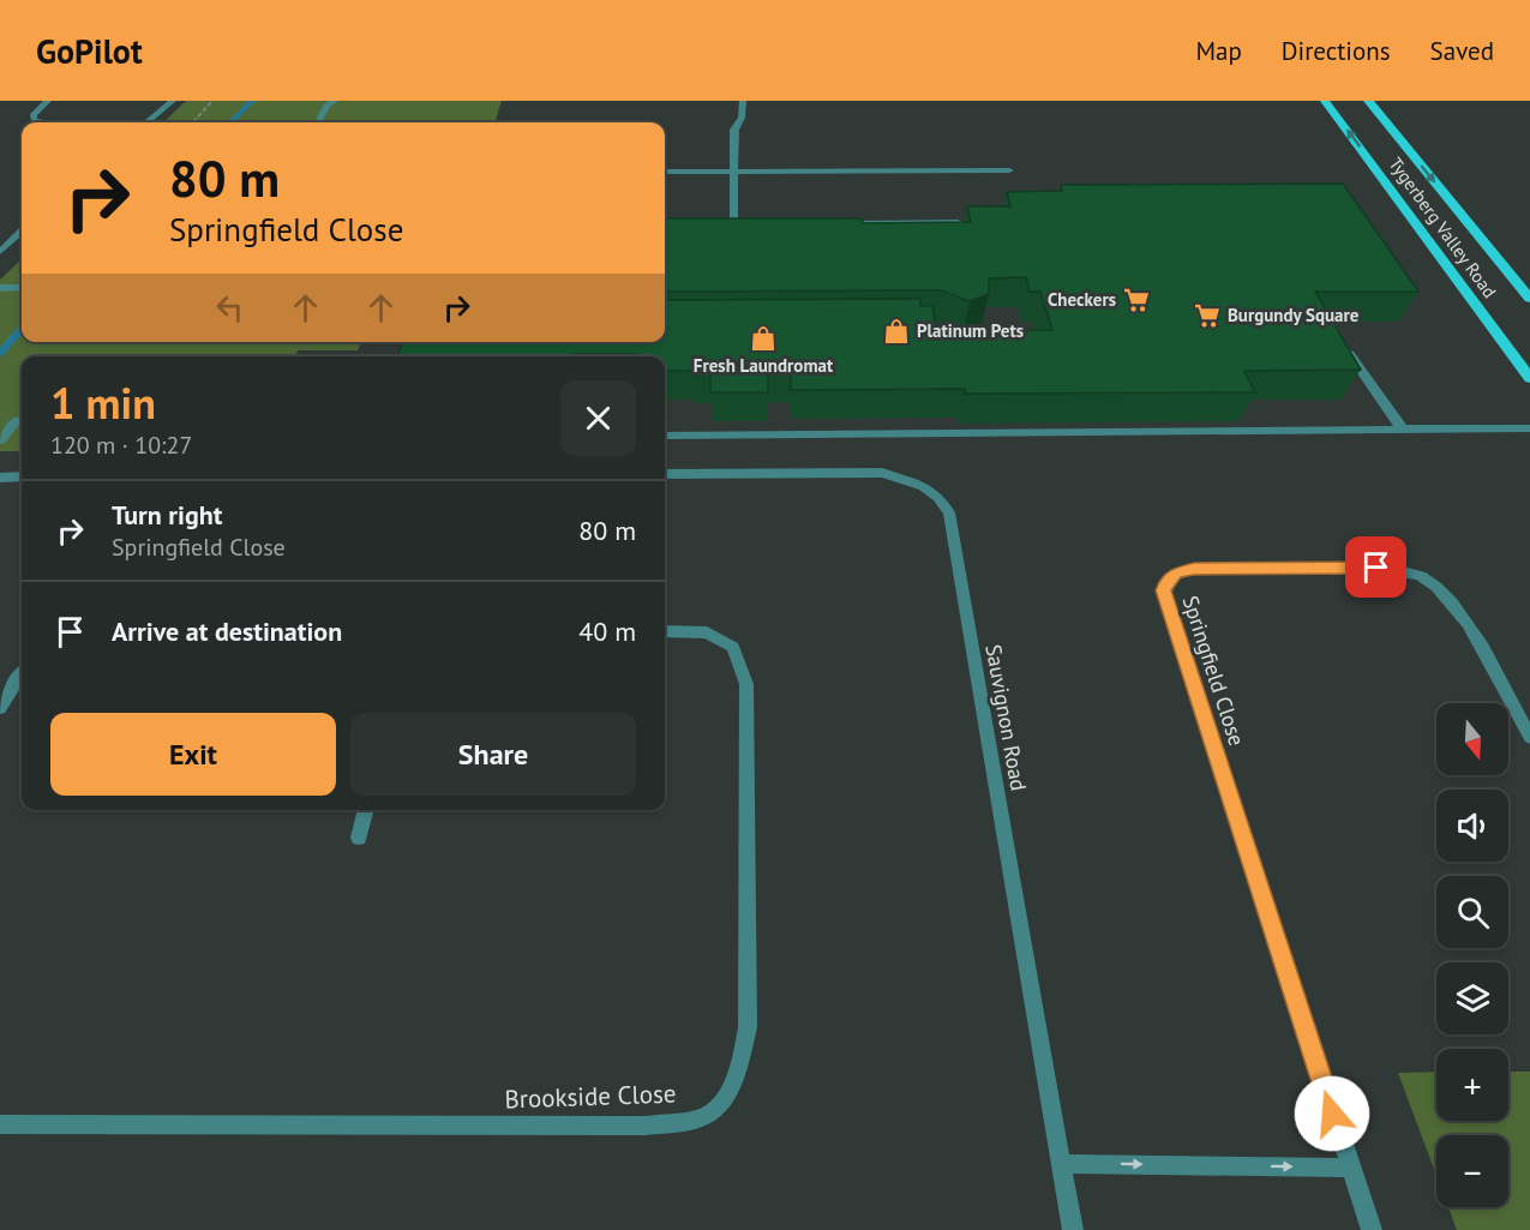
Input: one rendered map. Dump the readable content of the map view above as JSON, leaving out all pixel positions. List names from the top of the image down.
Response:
{
  "streets": {
    "main road": ["Tygerberg Valley Road"],
    "street": ["Springfield Close", "Sauvignon Road", "Brookside Close"]
  },
  "places": {
    "supermarket": ["Checkers", "Burgundy Square"],
    "shop": ["Platinum Pets", "Fresh Laundromat"]
  },
  "north": "bottom",
  "page": {
    "header": "GoPilot",
    "nav": ["Map", "Directions", "Saved"],
    "turn": ["80 m", "Springfield Close"],
    "heading": ["1 min", "120 m · 10:27"],
    "list": [
      {
        "name": "Turn right",
        "note": "Springfield Close",
        "value": "80 m"
      },
      {
        "name": "Arrive at destination",
        "value": "40 m"
      }
    ],
    "buttons": ["Exit", "Share"],
    "map_buttons": ["+", "−"]
  }
}
